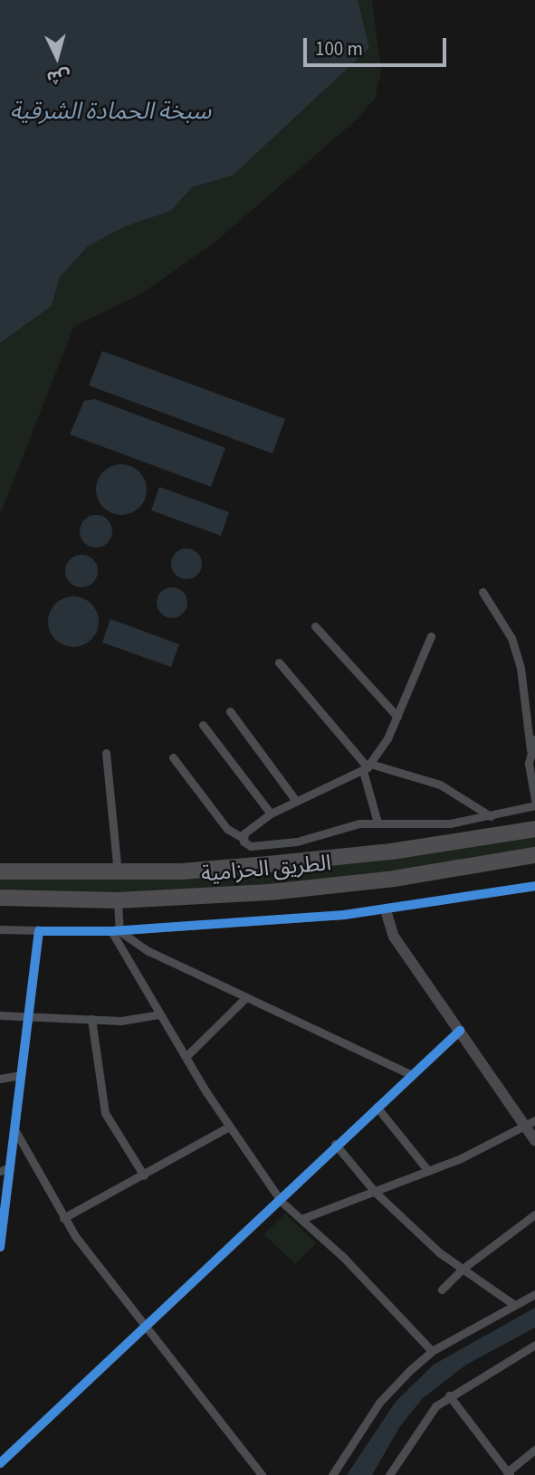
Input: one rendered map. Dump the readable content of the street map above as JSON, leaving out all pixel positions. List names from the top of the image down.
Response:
{
  "streets": {
    "highway": ["الطريق الحزامية"]
  },
  "water": ["سبخة الحمادة الشرقية"],
  "scale_bar": "100 m",
  "north": "bottom"
}
